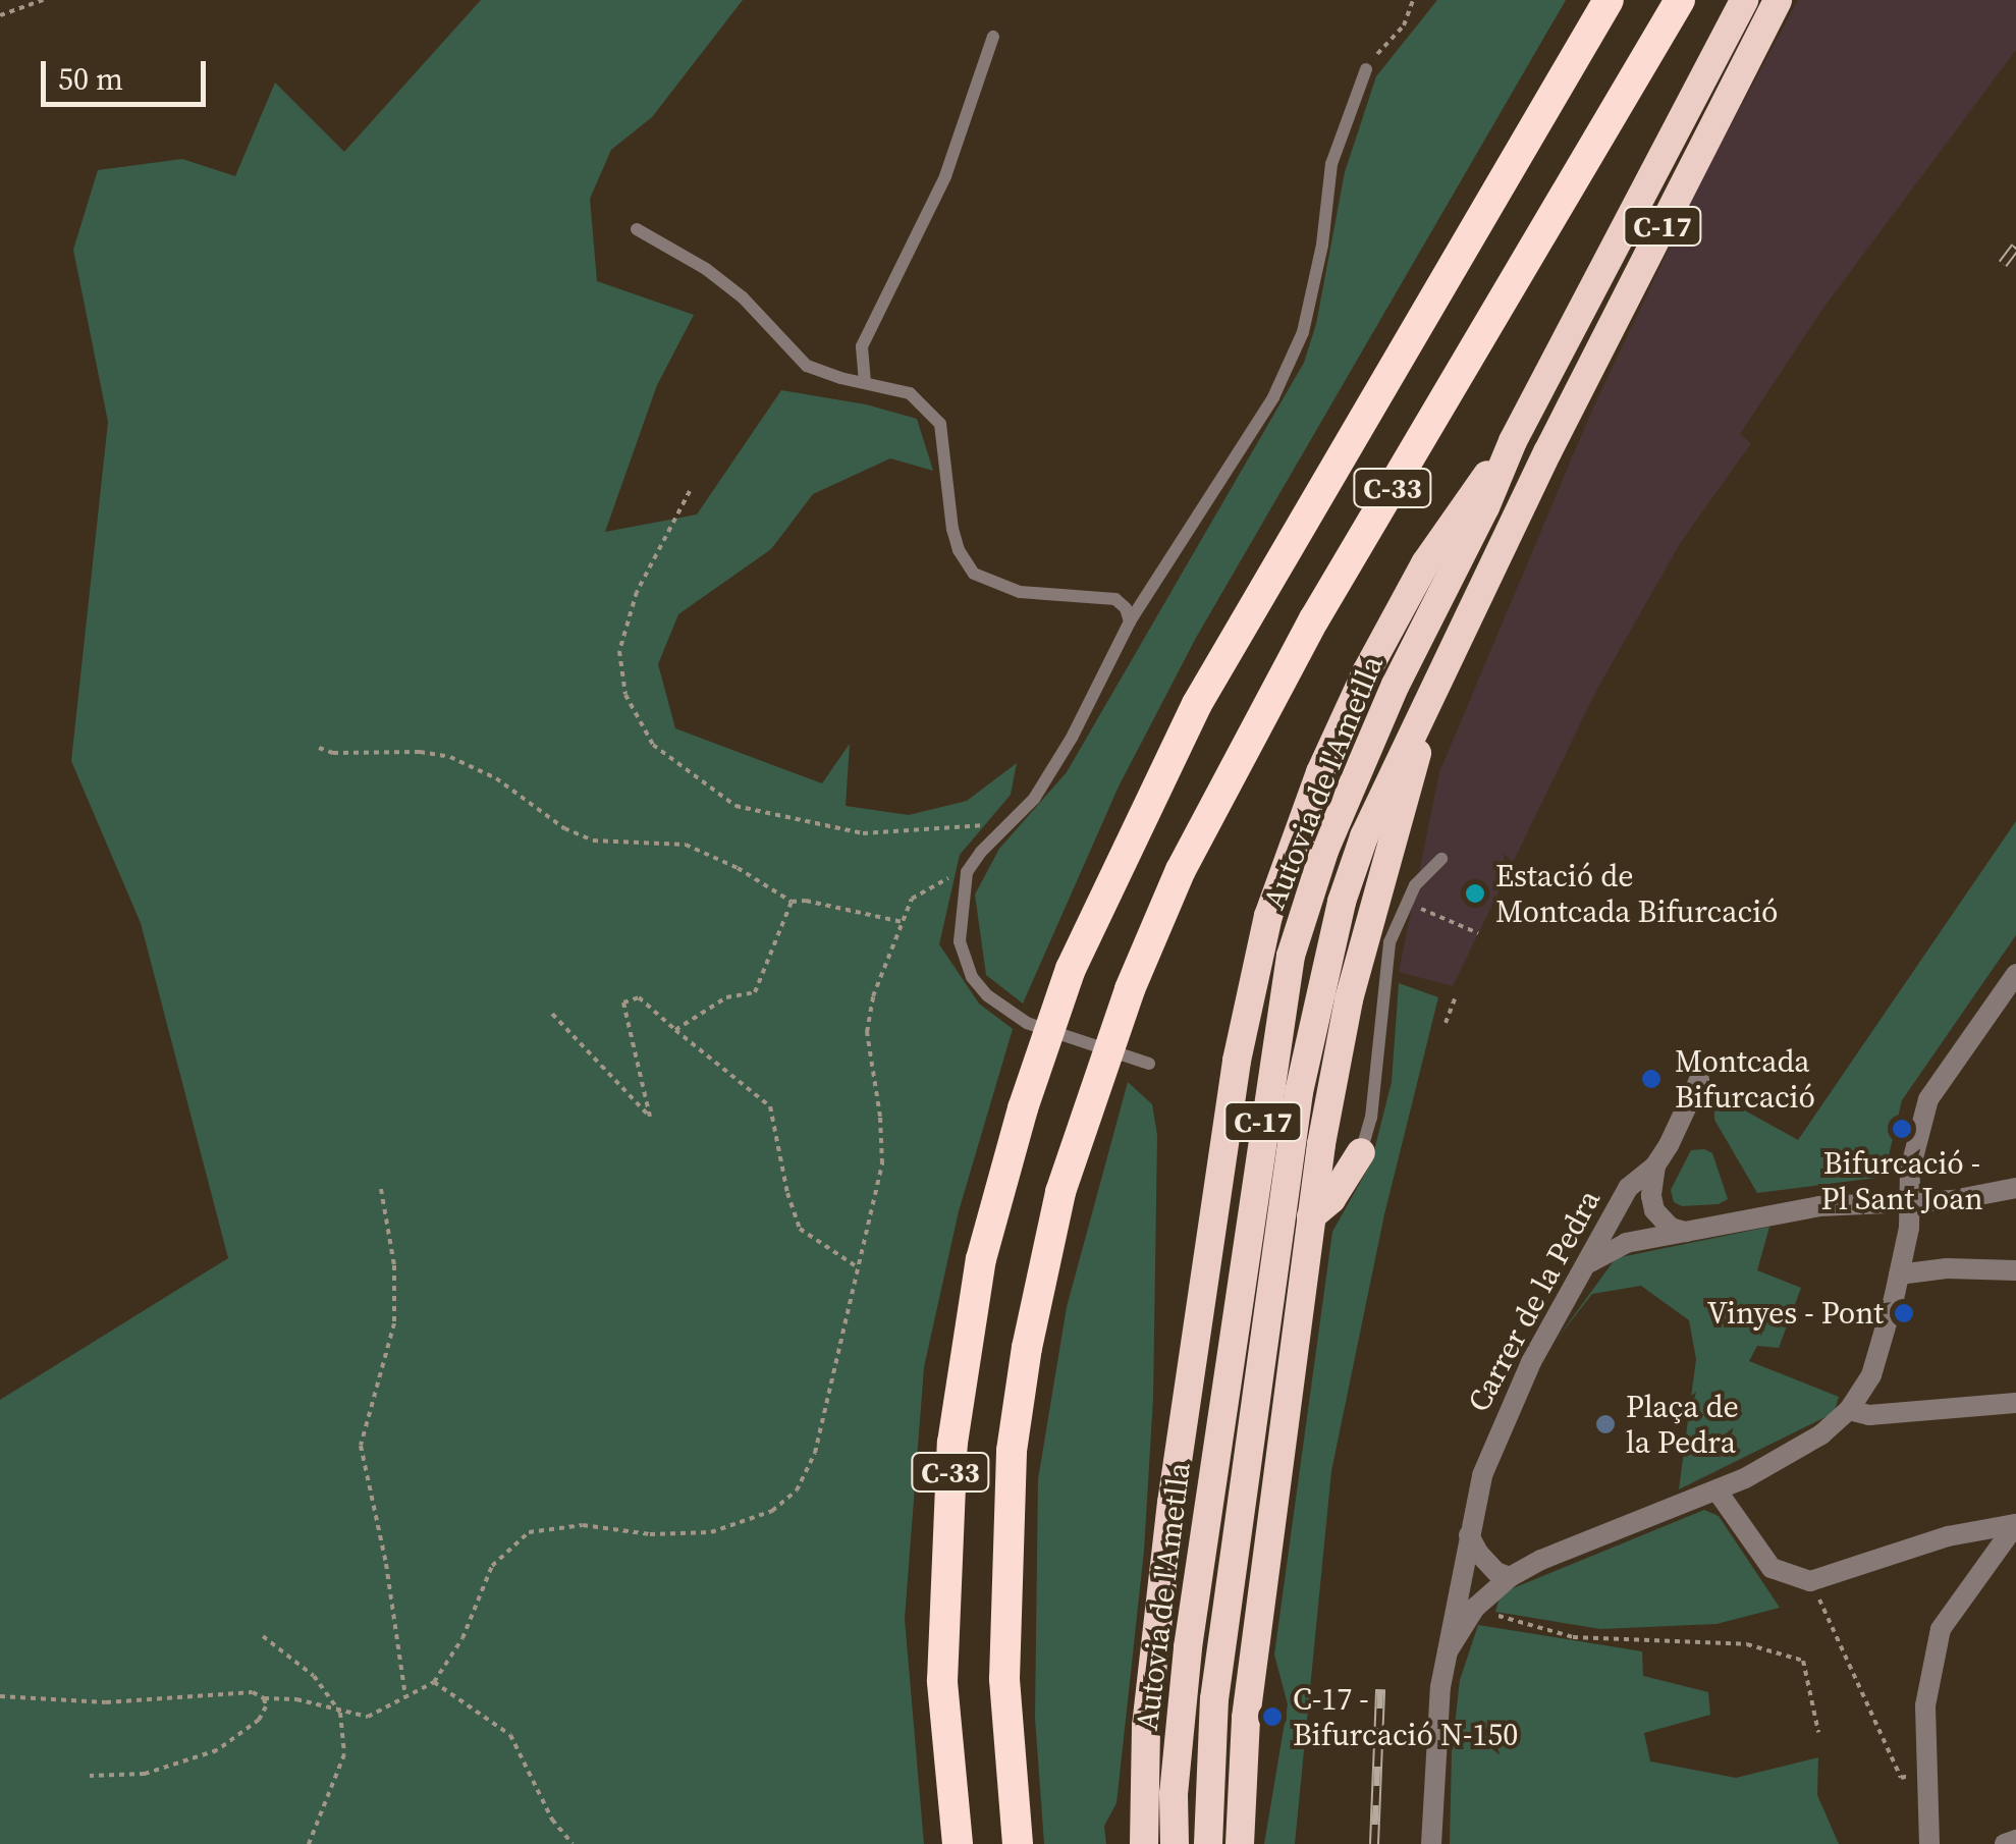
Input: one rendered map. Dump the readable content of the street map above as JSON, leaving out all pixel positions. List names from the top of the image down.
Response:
{
  "streets": {
    "highway": ["C-17", "C-33", "Autovia de l'Ametlla"],
    "street": ["Carrer de la Pedra"]
  },
  "places": [
    "Estació de Montcada Bifurcació",
    "Montcada Bifurcació",
    "Bifurcació - Pl Sant Joan",
    "Vinyes - Pont",
    "Plaça de la Pedra",
    "C-17 - Bifurcació N-150"
  ],
  "scale_bar": "50 m"
}
